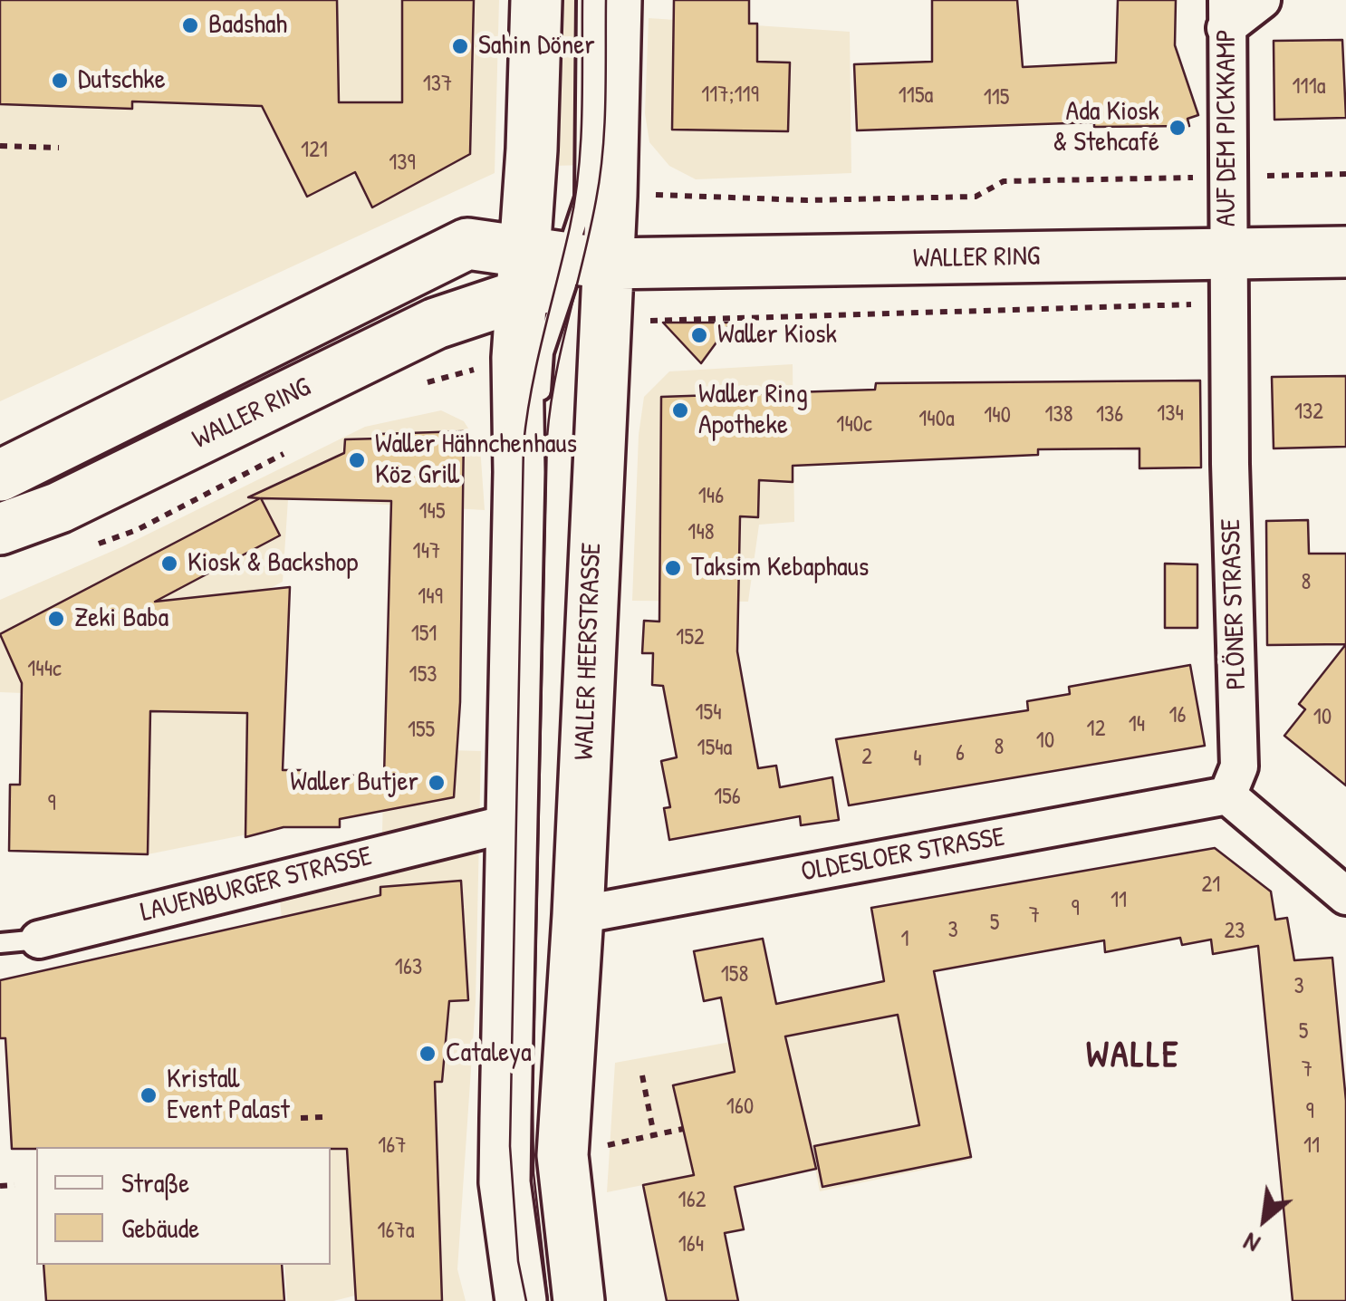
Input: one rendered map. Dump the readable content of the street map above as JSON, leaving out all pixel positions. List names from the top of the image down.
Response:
{
  "streets": {
    "main road": ["WALLER RING", "WALLER HEERSTRASSE"],
    "street": [
      "AUF DEM PICKKAMP",
      "PLÖNER STRASSE",
      "OLDESLOER STRASSE",
      "LAUENBURGER STRASSE"
    ]
  },
  "crossings": [
    ["AUF DEM PICKKAMP", "WALLER RING"],
    ["AUF DEM PICKKAMP", "PLÖNER STRASSE"],
    ["WALLER RING", "PLÖNER STRASSE"],
    ["WALLER RING", "WALLER HEERSTRASSE"],
    ["PLÖNER STRASSE", "OLDESLOER STRASSE"],
    ["WALLER HEERSTRASSE", "OLDESLOER STRASSE"],
    ["WALLER HEERSTRASSE", "LAUENBURGER STRASSE"]
  ],
  "districts": ["WALLE"],
  "places": [
    "Badshah",
    "Sahin Döner",
    "Dutschke",
    "Ada Kiosk & Stehcafé",
    "Waller Kiosk",
    "Waller Ring Apotheke",
    "Waller Hähnchenhaus Köz Grill",
    "Kiosk & Backshop",
    "Taksim Kebaphaus",
    "Zeki Baba",
    "Waller Butjer",
    "Cataleya",
    "Kristall Event Palast"
  ],
  "house_numbers": [
    "137",
    "111a",
    "117;119",
    "115a",
    "115",
    "121",
    "139",
    "132",
    "134",
    "138",
    "136",
    "140",
    "140a",
    "140c",
    "146",
    "145",
    "148",
    "147",
    "8",
    "149",
    "151",
    "152",
    "144c",
    "153",
    "154",
    "16",
    "10",
    "14",
    "12",
    "155",
    "10",
    "8",
    "154a",
    "6",
    "2",
    "4",
    "156",
    "9",
    "21",
    "11",
    "9",
    "7",
    "5",
    "3",
    "23",
    "1",
    "163",
    "158",
    "3",
    "5",
    "7",
    "160",
    "9",
    "167",
    "11",
    "162",
    "167a",
    "164"
  ],
  "legend": ["Straße", "Gebäude"],
  "north": "bottom left"
}
